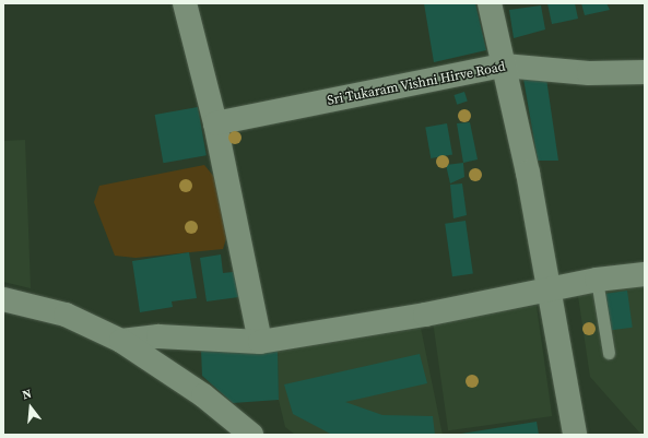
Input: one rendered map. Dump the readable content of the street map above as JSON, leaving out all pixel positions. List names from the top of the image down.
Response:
{
  "streets": {
    "street": ["Sri Tukaram Vishni Hirve Road"]
  },
  "north": "top"
}
